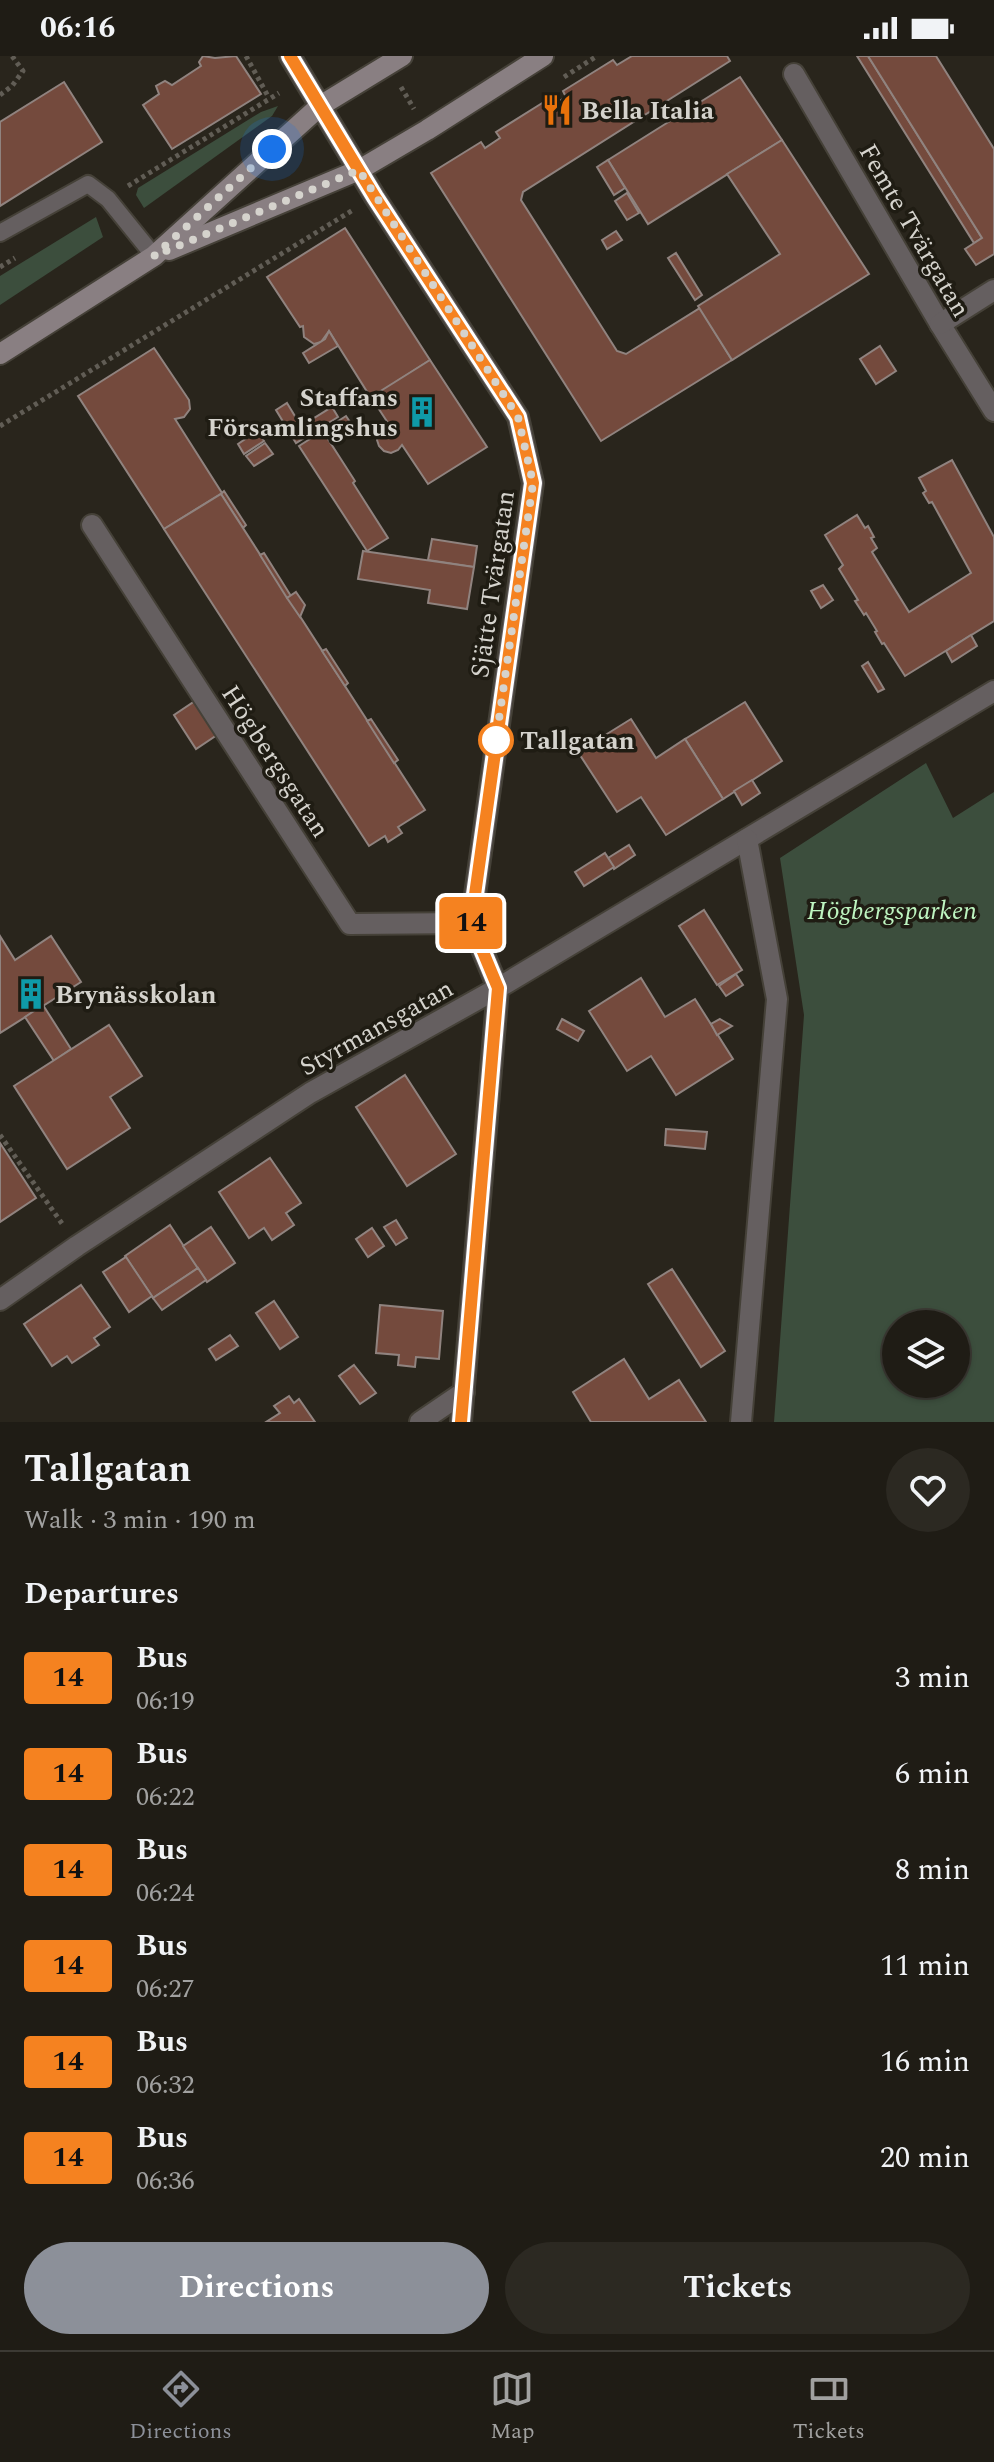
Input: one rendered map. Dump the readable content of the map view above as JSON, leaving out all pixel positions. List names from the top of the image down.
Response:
{
  "streets": {
    "street": [
      "Femte Tvärgatan",
      "Sjätte Tvärgatan",
      "Högbergsgatan",
      "Styrmansgatan"
    ]
  },
  "crossings": [
    ["Sjätte Tvärgatan", "Högbergsgatan"]
  ],
  "parks": ["Högbergsparken"],
  "places": {
    "restaurant": ["Bella Italia"],
    "building": ["Staffans Församlingshus", "Brynässkolan"],
    "other": ["Tallgatan"]
  },
  "lines": ["bus line 14"],
  "page": {
    "status": "06:16",
    "on_map": "14",
    "heading": [
      ["Tallgatan", "Walk · 3 min · 190 m"],
      "Departures"
    ],
    "list": [
      {
        "mark": "14",
        "name": "Bus",
        "note": "06:19",
        "value": "3 min"
      },
      {
        "mark": "14",
        "name": "Bus",
        "note": "06:22",
        "value": "6 min"
      },
      {
        "mark": "14",
        "name": "Bus",
        "note": "06:24",
        "value": "8 min"
      },
      {
        "mark": "14",
        "name": "Bus",
        "note": "06:27",
        "value": "11 min"
      },
      {
        "mark": "14",
        "name": "Bus",
        "note": "06:32",
        "value": "16 min"
      },
      {
        "mark": "14",
        "name": "Bus",
        "note": "06:36",
        "value": "20 min"
      }
    ],
    "buttons": ["Directions", "Tickets"],
    "tabs": ["Directions", "Map", "Tickets"]
  }
}
